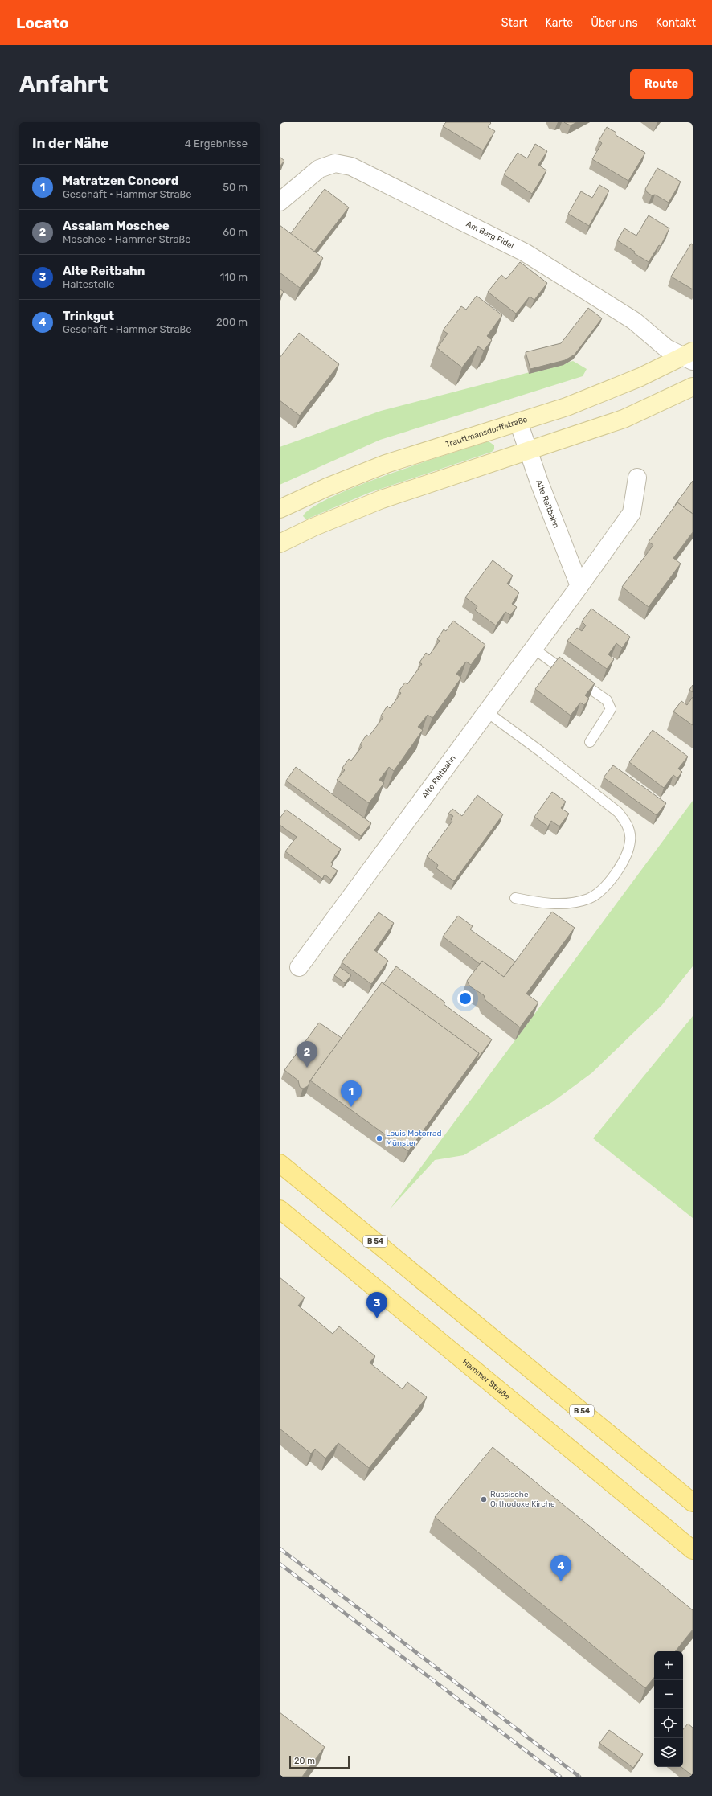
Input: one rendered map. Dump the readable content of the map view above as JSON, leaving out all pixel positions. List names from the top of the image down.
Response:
{
  "streets": {
    "main road": ["B 54", "Hammer Straße"],
    "street": ["Am Berg Fidel", "Trauttmansdorffstraße", "Alte Reitbahn"]
  },
  "crossings": [
    ["Am Berg Fidel", "Trauttmansdorffstraße"],
    ["Trauttmansdorffstraße", "Alte Reitbahn"]
  ],
  "places": ["Louis Motorrad Münster", "Russische Orthodoxe Kirche"],
  "scale_bar": "20 m",
  "page": {
    "header": "Locato",
    "nav": [
      "Start",
      "Karte",
      "Über uns",
      "Kontakt"
    ],
    "buttons": "Route",
    "title": "Anfahrt",
    "heading": ["In der Nähe", "4 Ergebnisse"],
    "list": [
      {
        "mark": "1",
        "name": "Matratzen Concord",
        "note": "Geschäft · Hammer Straße",
        "value": "50 m"
      },
      {
        "mark": "2",
        "name": "Assalam Moschee",
        "note": "Moschee · Hammer Straße",
        "value": "60 m"
      },
      {
        "mark": "3",
        "name": "Alte Reitbahn",
        "note": "Haltestelle",
        "value": "110 m"
      },
      {
        "mark": "4",
        "name": "Trinkgut",
        "note": "Geschäft · Hammer Straße",
        "value": "200 m"
      }
    ],
    "pins": [
      "2",
      "1",
      "3",
      "4"
    ],
    "map_buttons": ["+", "−"],
    "scale": "20 m"
  }
}
